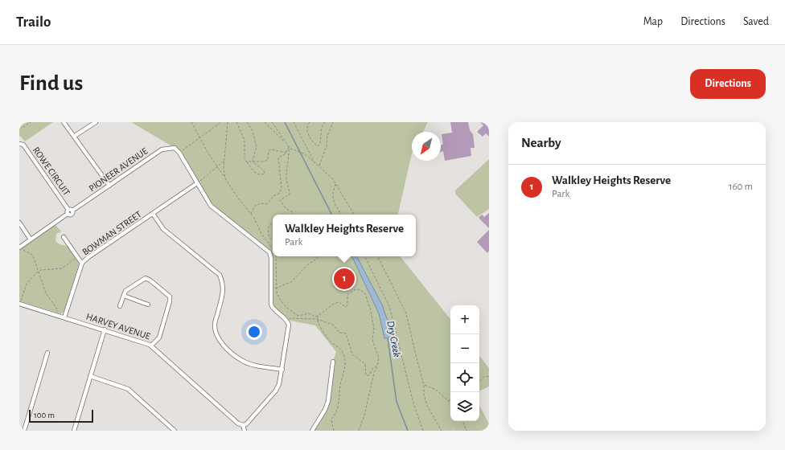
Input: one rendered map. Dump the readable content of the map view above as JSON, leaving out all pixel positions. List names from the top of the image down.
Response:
{
  "streets": {
    "street": [
      "PIONEER AVENUE",
      "ROWE CIRCUIT",
      "BOWMAN STREET",
      "HARVEY AVENUE"
    ]
  },
  "crossings": [
    ["PIONEER AVENUE", "ROWE CIRCUIT"],
    ["BOWMAN STREET", "HARVEY AVENUE"]
  ],
  "water": ["Dry Creek"],
  "scale_bar": "100 m",
  "north": "bottom left",
  "page": {
    "header": "Trailo",
    "nav": ["Map", "Directions", "Saved"],
    "buttons": "Directions",
    "title": "Find us",
    "heading": "Nearby",
    "list": [
      {
        "mark": "1",
        "name": "Walkley Heights Reserve",
        "note": "Park",
        "value": "160 m"
      }
    ],
    "popup": ["Walkley Heights Reserve", "Park"],
    "pins": "1",
    "map_buttons": ["+", "−"],
    "scale": "100 m"
  }
}
